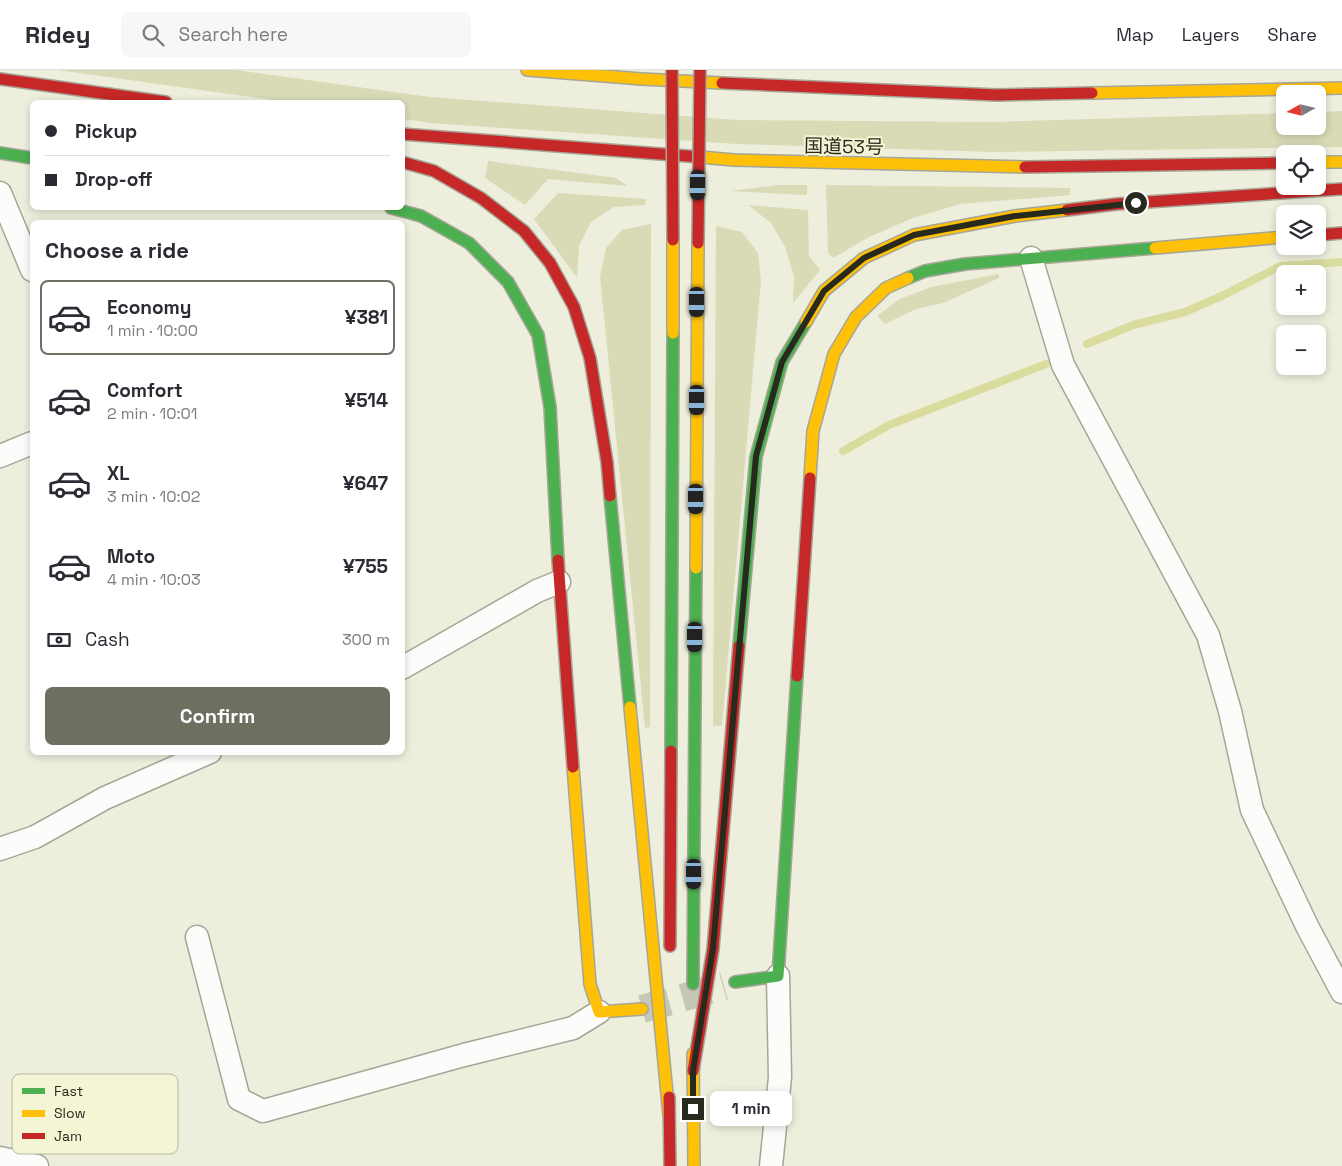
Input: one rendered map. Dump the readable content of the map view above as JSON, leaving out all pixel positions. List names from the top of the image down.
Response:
{
  "streets": {
    "main road": ["国道53号"]
  },
  "legend": ["Fast", "Slow", "Jam"],
  "north": "left",
  "page": {
    "header": "Ridey",
    "search": "Search here",
    "nav": ["Map", "Layers", "Share"],
    "map_buttons": ["+", "−"],
    "banner": ["Pickup", "Drop-off"],
    "heading": "Choose a ride",
    "list": [
      {
        "name": "Economy",
        "note": "1 min · 10:00",
        "value": "¥381"
      },
      {
        "name": "Comfort",
        "note": "2 min · 10:01",
        "value": "¥514"
      },
      {
        "name": "XL",
        "note": "3 min · 10:02",
        "value": "¥647"
      },
      {
        "name": "Moto",
        "note": "4 min · 10:03",
        "value": "¥755"
      }
    ],
    "pay": ["Cash", "300 m"],
    "buttons": "Confirm",
    "bubble": "1 min"
  }
}
